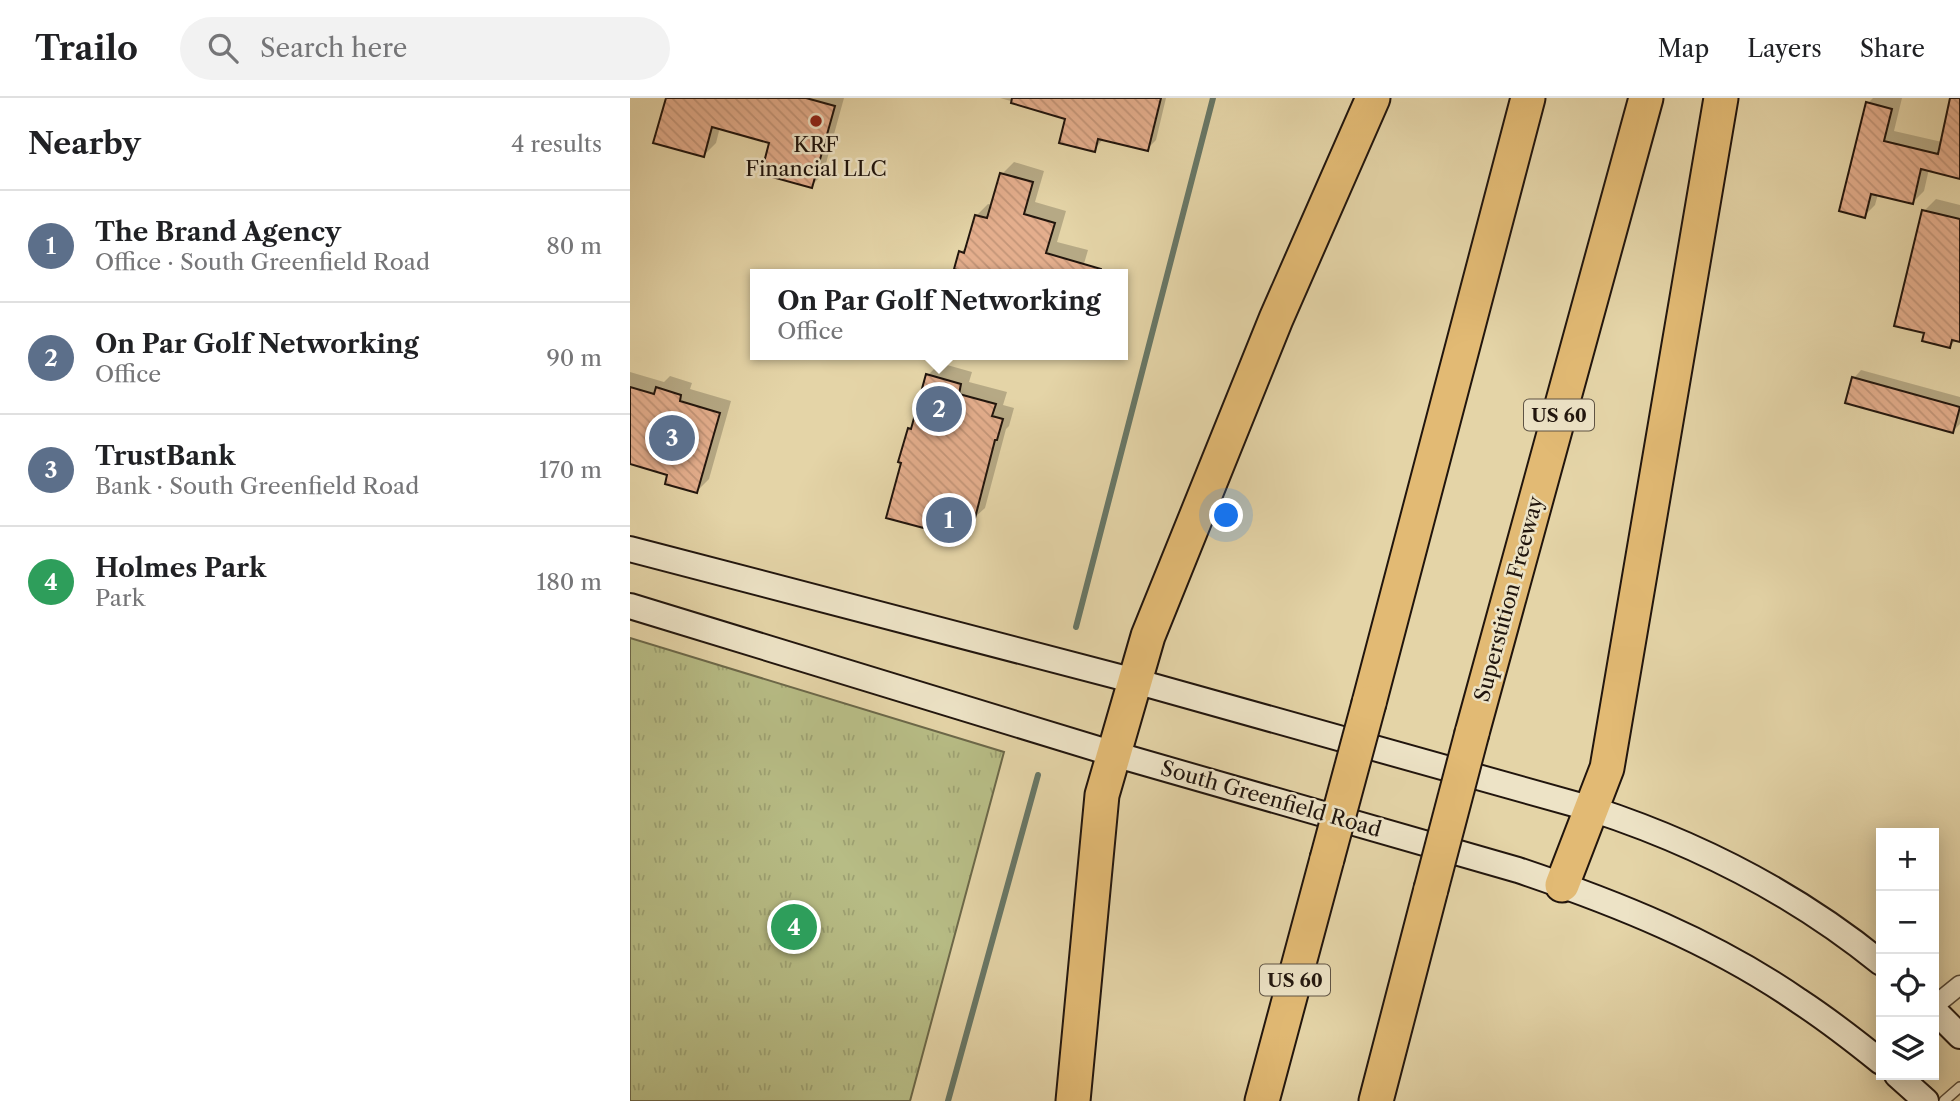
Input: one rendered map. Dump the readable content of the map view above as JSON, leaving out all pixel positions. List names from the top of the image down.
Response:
{
  "streets": {
    "highway": ["US 60", "Superstition Freeway"],
    "main road": ["South Greenfield Road"]
  },
  "places": ["KRF Financial LLC"],
  "page": {
    "header": "Trailo",
    "search": "Search here",
    "nav": ["Map", "Layers", "Share"],
    "heading": ["Nearby", "4 results"],
    "list": [
      {
        "mark": "1",
        "name": "The Brand Agency",
        "note": "Office · South Greenfield Road",
        "value": "80 m"
      },
      {
        "mark": "2",
        "name": "On Par Golf Networking",
        "note": "Office",
        "value": "90 m"
      },
      {
        "mark": "3",
        "name": "TrustBank",
        "note": "Bank · South Greenfield Road",
        "value": "170 m"
      },
      {
        "mark": "4",
        "name": "Holmes Park",
        "note": "Park",
        "value": "180 m"
      }
    ],
    "popup": ["On Par Golf Networking", "Office"],
    "pins": [
      "2",
      "3",
      "1",
      "4"
    ],
    "map_buttons": ["+", "−"]
  }
}
